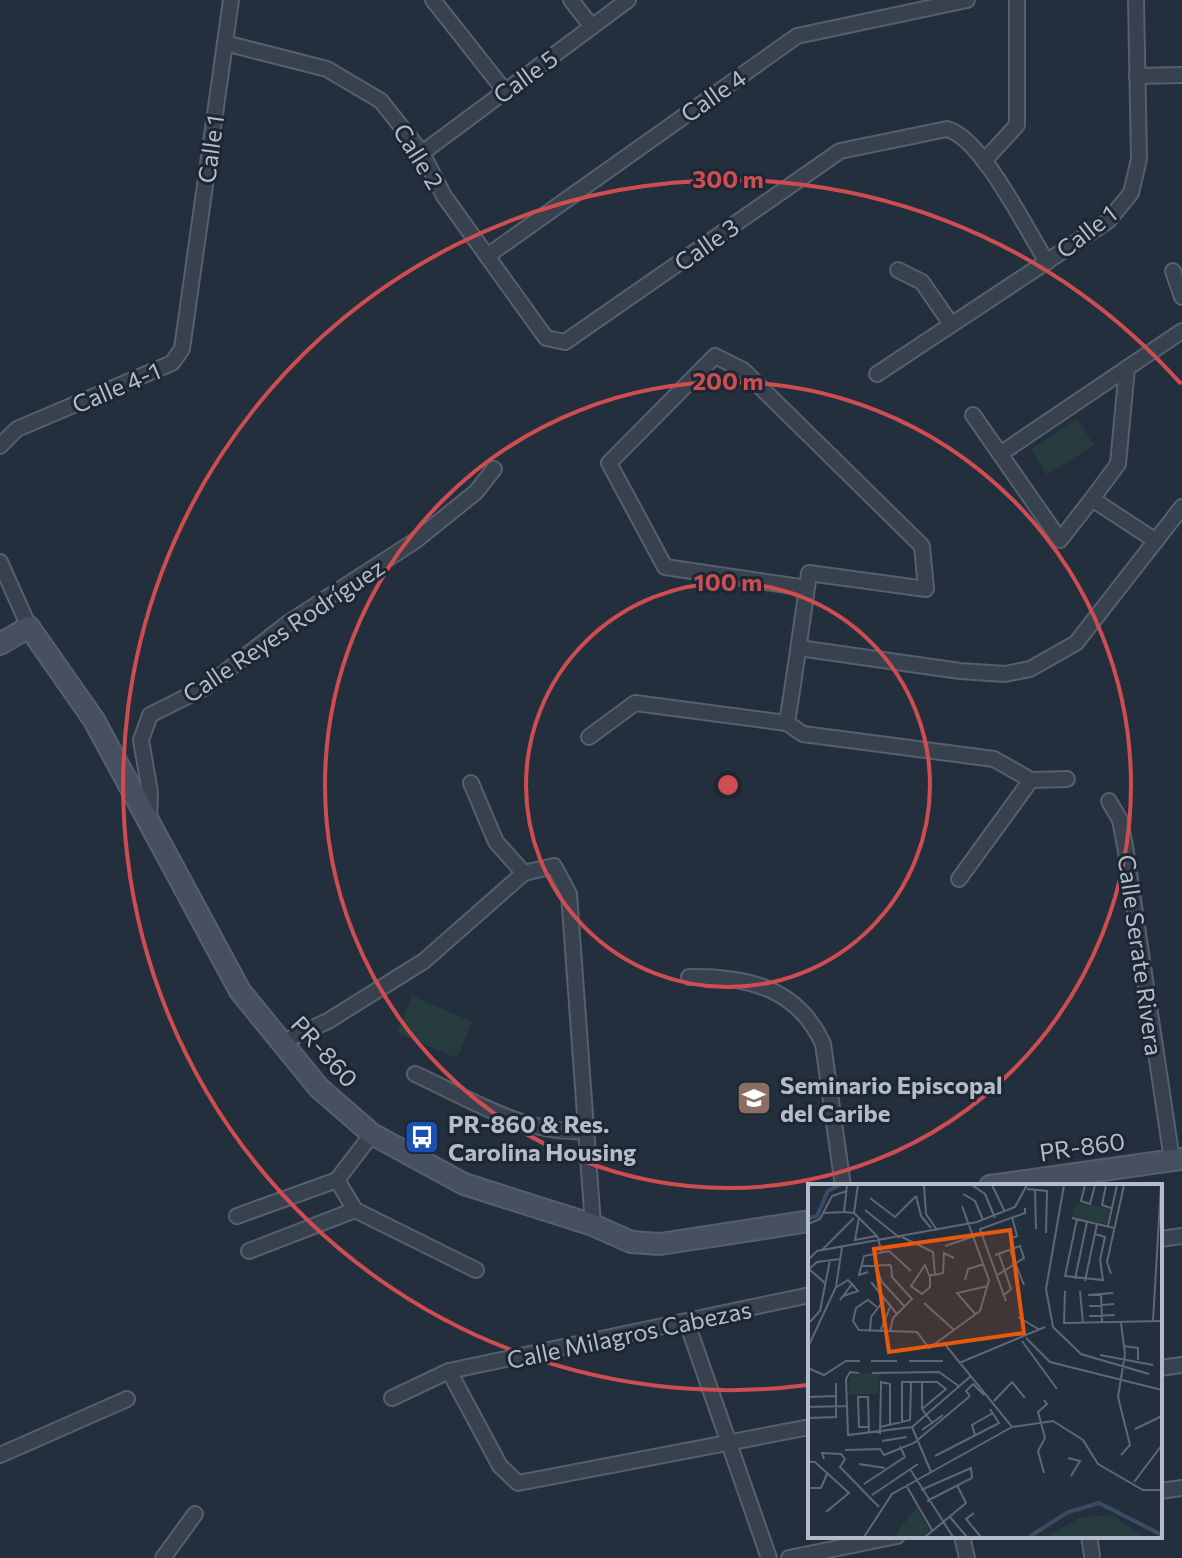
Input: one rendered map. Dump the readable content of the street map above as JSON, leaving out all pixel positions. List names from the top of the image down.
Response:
{
  "streets": {
    "street": [
      "Calle 5",
      "Calle 4",
      "Calle 1",
      "Calle 2",
      "Calle 3",
      "Calle 4-1",
      "Calle Reyes Rodríguez",
      "Calle Serate Rivera",
      "PR-860",
      "Calle Milagros Cabezas"
    ]
  },
  "crossings": [
    ["Calle 5", "Calle 2"],
    ["Calle 4", "Calle 2"],
    ["Calle 1", "Calle 2"],
    ["Calle 1", "Calle 3"],
    ["Calle 1", "Calle 4-1"],
    ["Calle 2", "Calle 3"],
    ["Calle Reyes Rodríguez", "PR-860"],
    ["Calle Serate Rivera", "PR-860"]
  ],
  "places": {
    "school or university": ["Seminario Episcopal del Caribe"],
    "bus stop": ["PR-860 & Res. Carolina Housing"]
  },
  "rings": ["300 m", "200 m", "100 m"]
}
